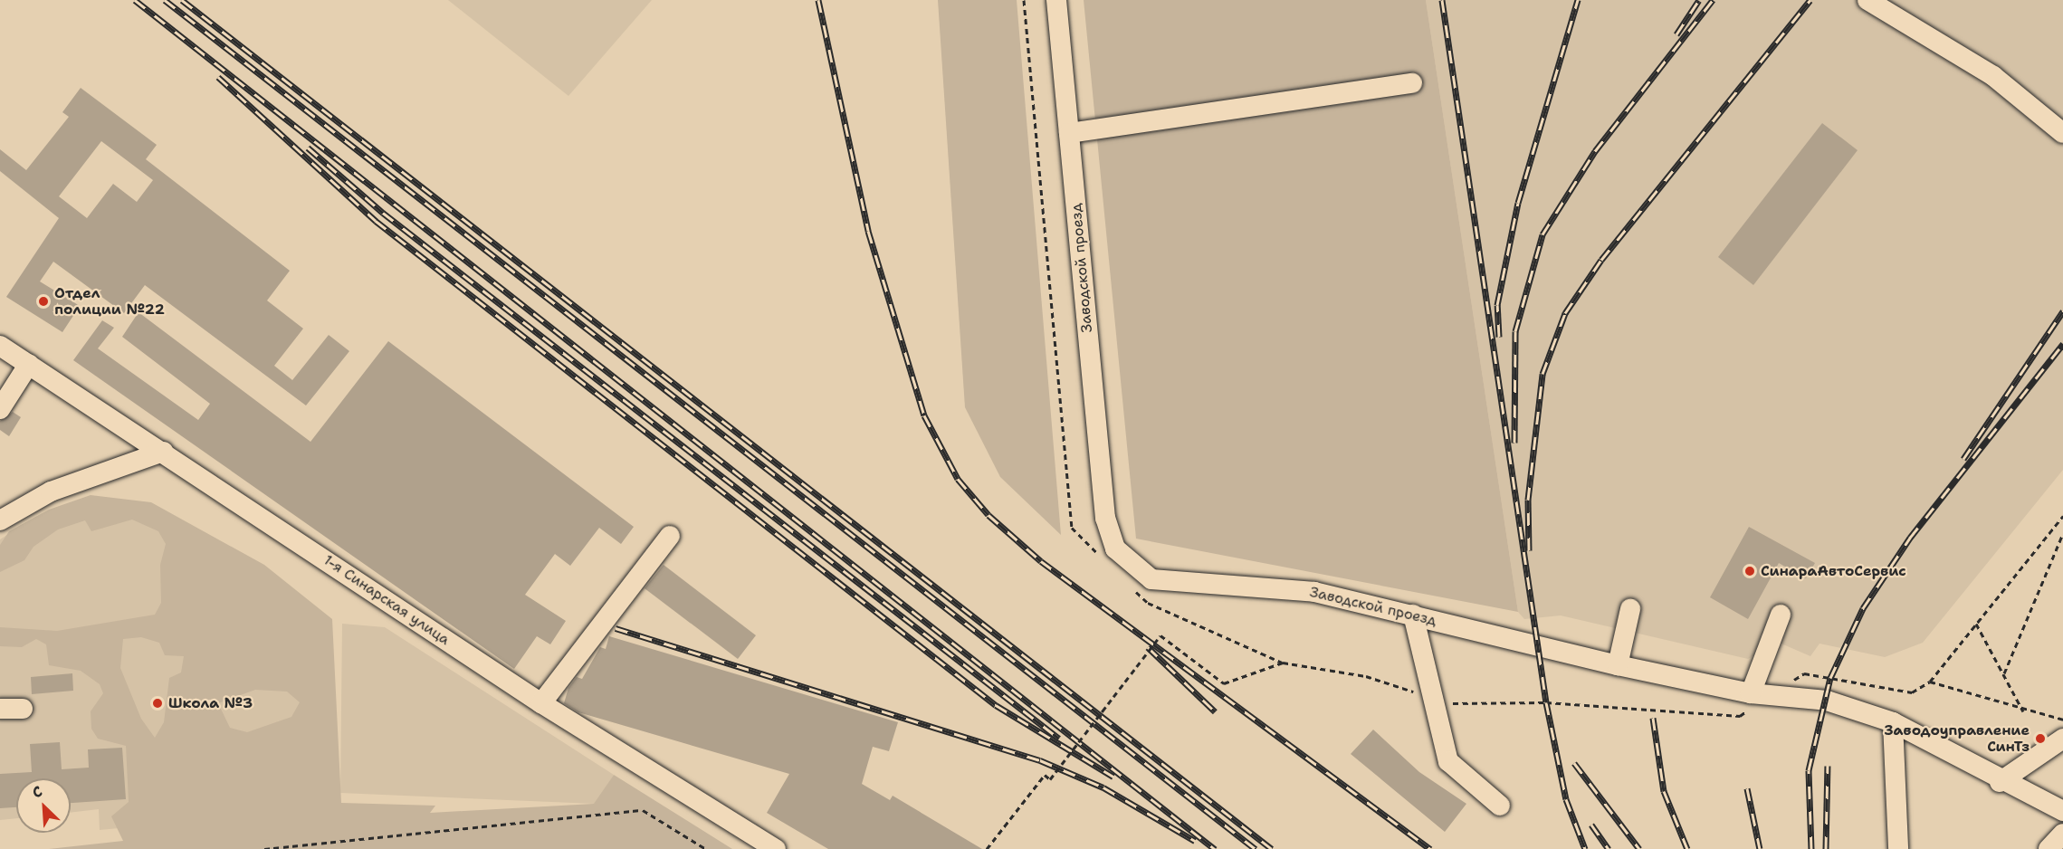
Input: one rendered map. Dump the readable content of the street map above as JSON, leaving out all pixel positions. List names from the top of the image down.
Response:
{
  "streets": {
    "street": ["Заводской проезд", "1-я Синарская улица"]
  },
  "places": [
    "Отдел полиции №22",
    "СинараАвтоСервис",
    "Школа №3",
    "Заводоуправление СинТз"
  ],
  "north": "top left"
}
